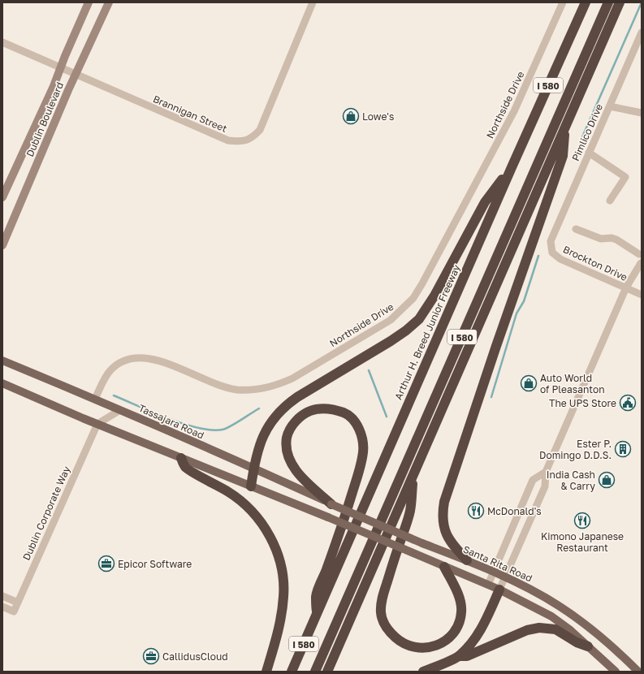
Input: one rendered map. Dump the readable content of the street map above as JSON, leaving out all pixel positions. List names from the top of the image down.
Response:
{
  "streets": {
    "highway": ["I 580", "Arthur H. Breed Junior Freeway"],
    "main road": ["Dublin Boulevard", "Tassajara Road", "Santa Rita Road"],
    "street": [
      "Northside Drive",
      "Brannigan Street",
      "Pimlico Drive",
      "Brockton Drive",
      "Dublin Corporate Way"
    ]
  },
  "crossings": [
    ["Northside Drive", "Tassajara Road"],
    ["Brannigan Street", "Dublin Boulevard"],
    ["Pimlico Drive", "Brockton Drive"],
    ["Tassajara Road", "Santa Rita Road"]
  ],
  "places": {
    "shop": ["Lowe's", "Auto World of Pleasanton", "India Cash & Carry"],
    "public building": ["The UPS Store"],
    "building": ["Ester P. Domingo D.D.S."],
    "restaurant": ["McDonald's", "Kimono Japanese Restaurant"],
    "office": ["Epicor Software", "CallidusCloud"]
  }
}
